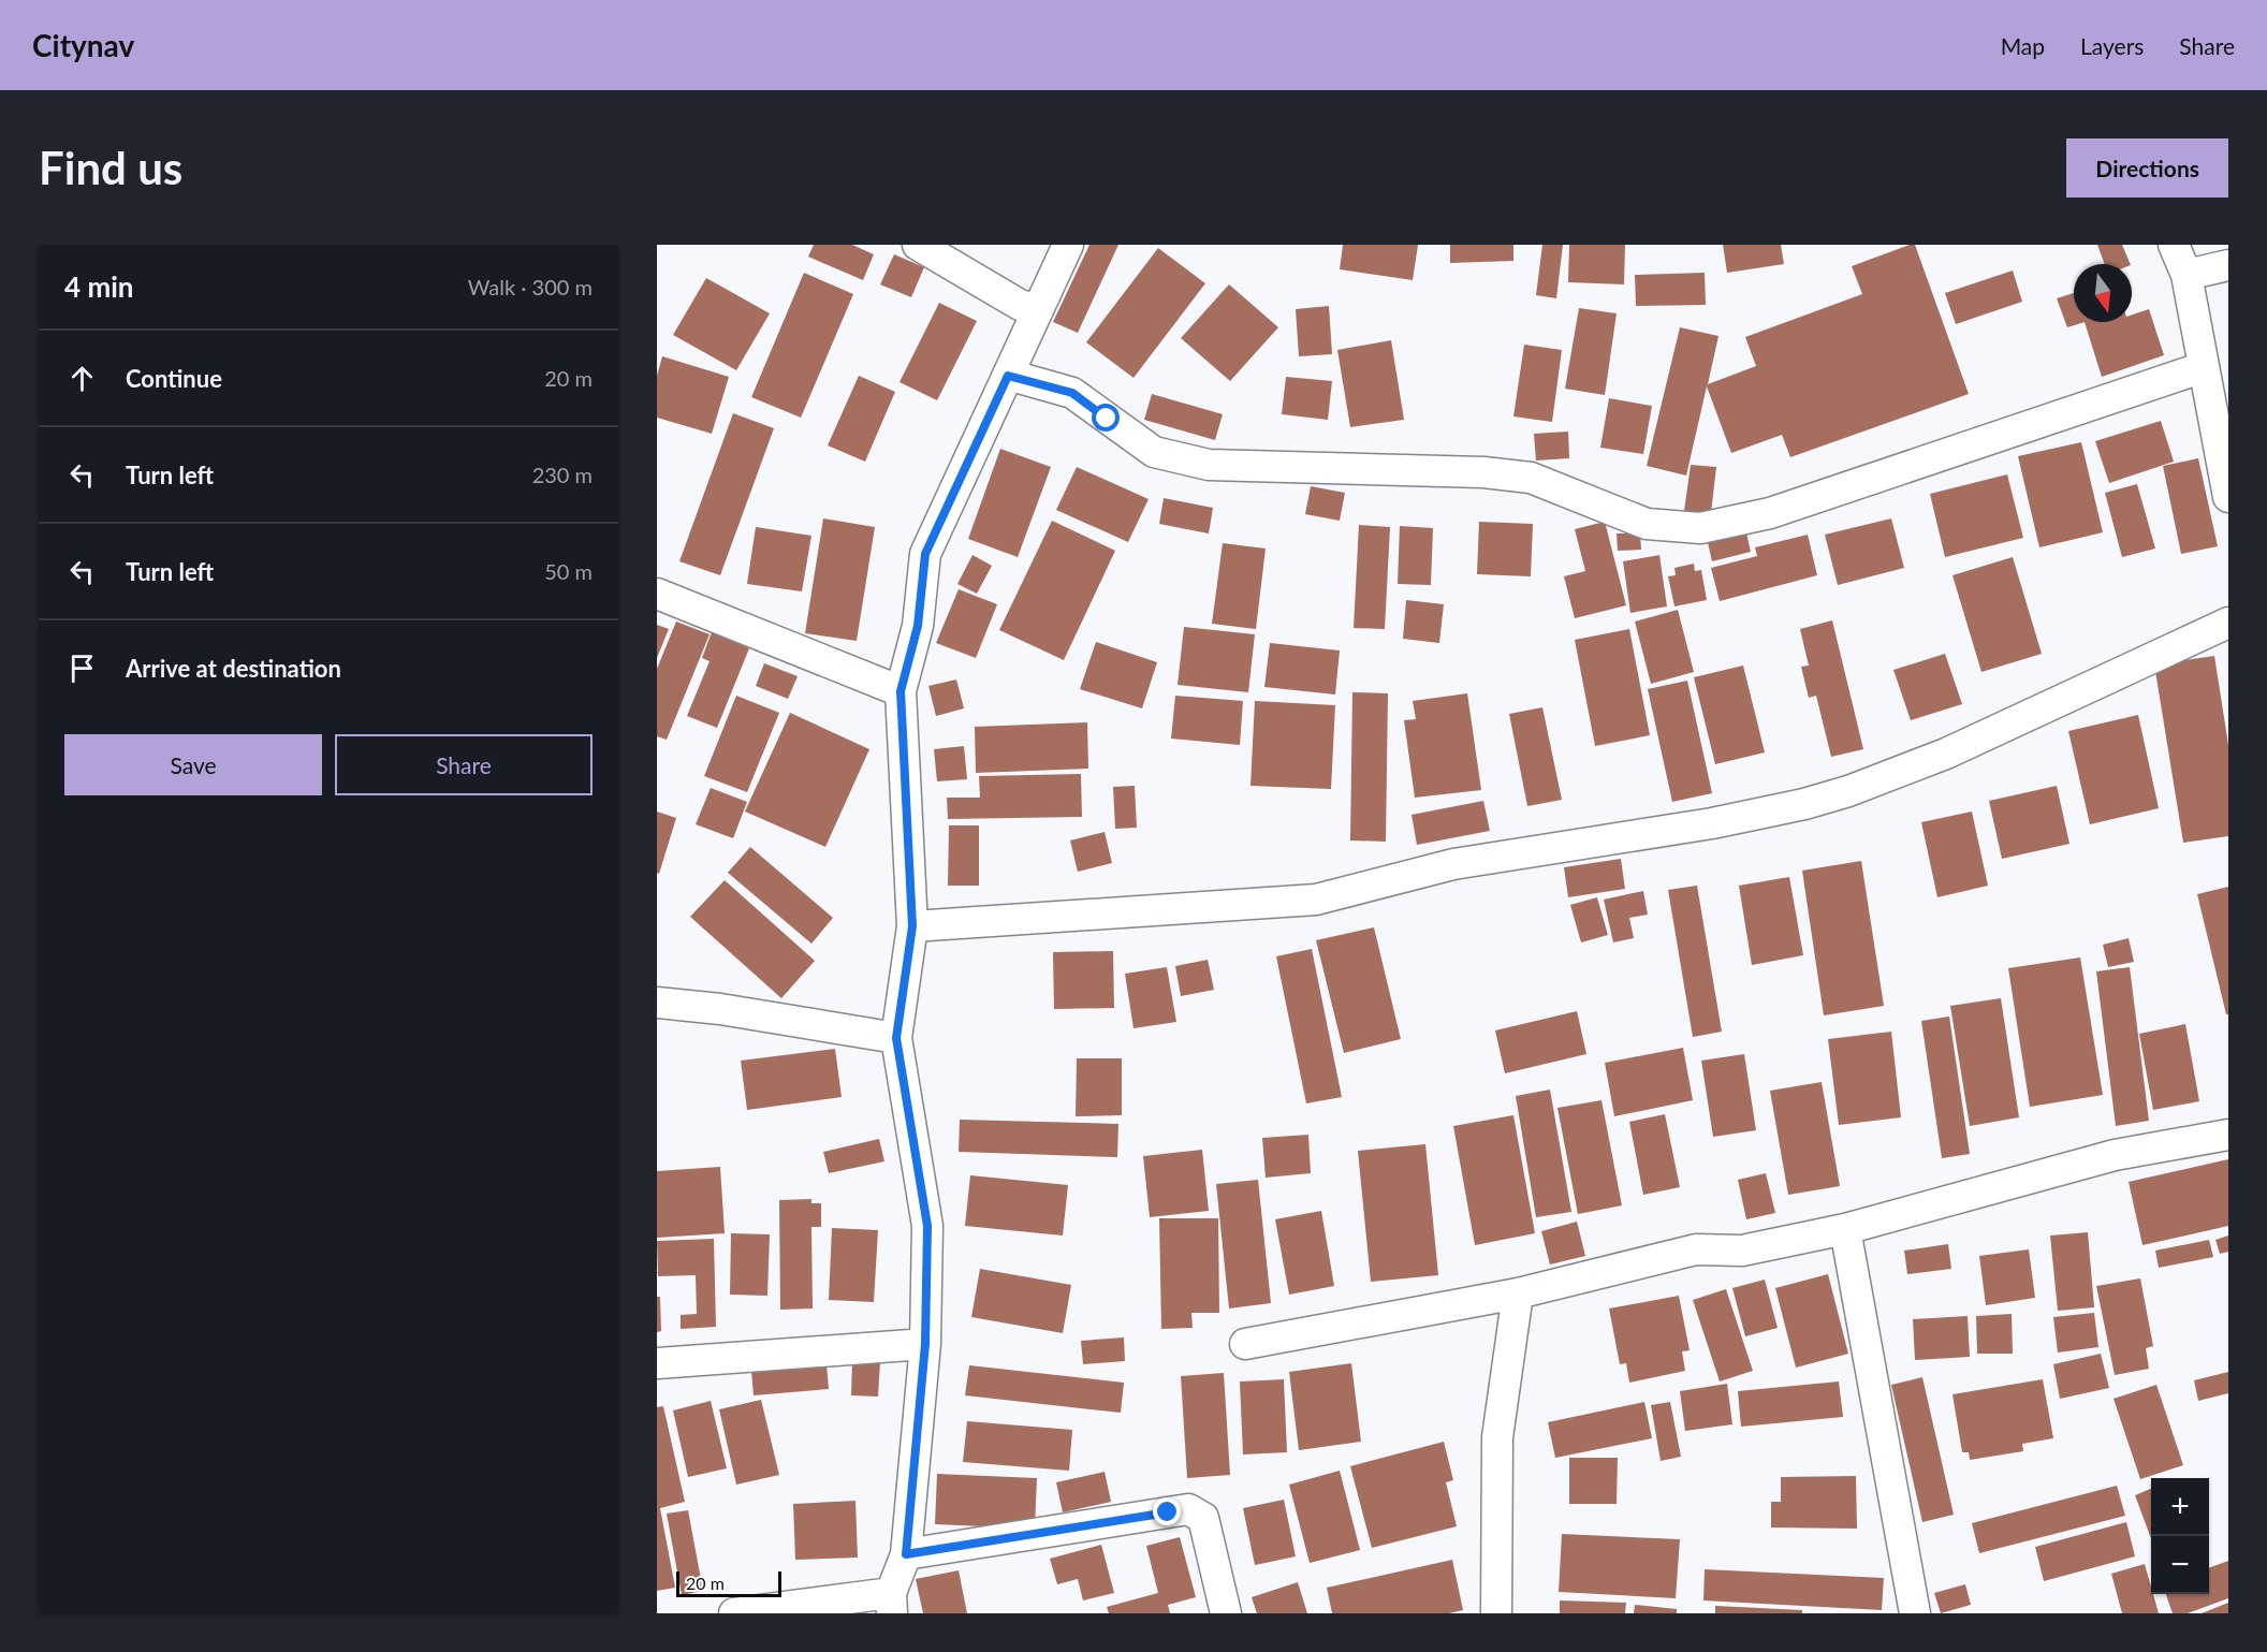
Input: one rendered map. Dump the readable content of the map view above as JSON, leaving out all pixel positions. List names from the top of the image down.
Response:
{
  "scale_bar": "20 m",
  "north": "bottom",
  "page": {
    "header": "Citynav",
    "nav": ["Map", "Layers", "Share"],
    "buttons": [
      "Directions",
      ["Save", "Share"]
    ],
    "title": "Find us",
    "heading": ["4 min", "Walk · 300 m"],
    "list": [
      ["Continue", "20 m"],
      ["Turn left", "230 m"],
      ["Turn left", "50 m"],
      "Arrive at destination"
    ],
    "map_buttons": ["+", "−"],
    "scale": "20 m"
  }
}
